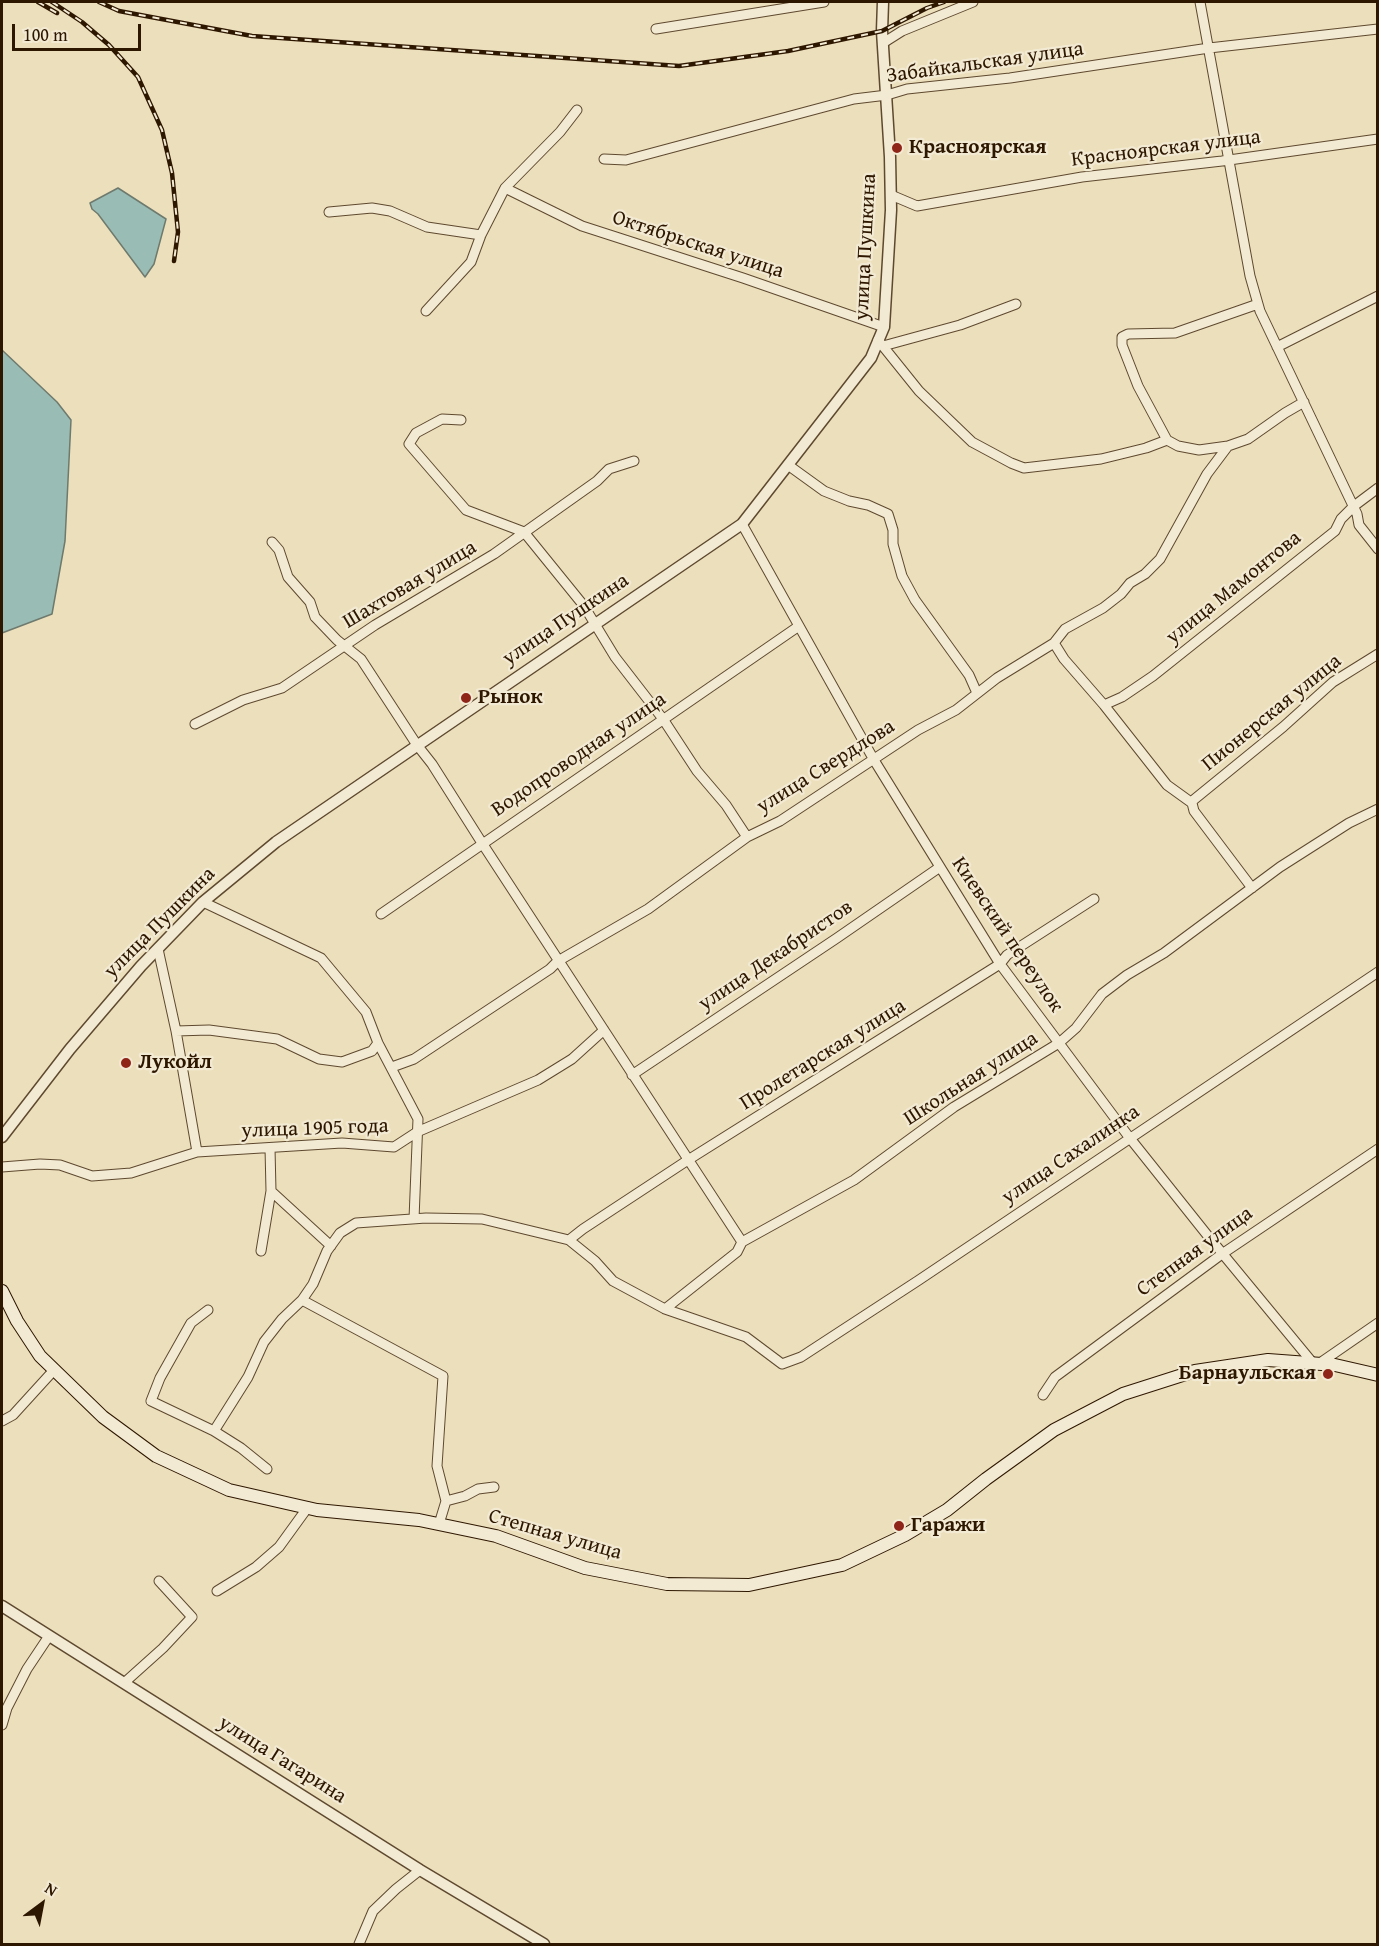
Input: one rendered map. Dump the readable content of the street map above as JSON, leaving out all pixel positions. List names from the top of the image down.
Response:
{
  "streets": {
    "main road": ["Степная улица"],
    "street": [
      "Забайкальская улица",
      "Красноярская улица",
      "Октябрьская улица",
      "улица Пушкина",
      "Шахтовая улица",
      "улица Мамонтова",
      "Пионерская улица",
      "Водопроводная улица",
      "улица Свердлова",
      "Киевский переулок",
      "улица Декабристов",
      "Пролетарская улица",
      "Школьная улица",
      "улица 1905 года",
      "улица Сахалинка",
      "улица Гагарина"
    ]
  },
  "crossings": [
    ["Забайкальская улица", "улица Пушкина"],
    ["Красноярская улица", "улица Пушкина"],
    ["Октябрьская улица", "улица Пушкина"],
    ["улица Пушкина", "Киевский переулок"],
    ["Водопроводная улица", "Киевский переулок"],
    ["улица Свердлова", "Киевский переулок"],
    ["Киевский переулок", "улица Декабристов"],
    ["Киевский переулок", "Пролетарская улица"],
    ["Киевский переулок", "Школьная улица"],
    ["Киевский переулок", "улица Сахалинка"],
    ["Киевский переулок", "Степная улица"],
    ["Школьная улица", "улица Сахалинка"]
  ],
  "places": [
    "Красноярская",
    "Рынок",
    "Лукойл",
    "Барнаульская",
    "Гаражи"
  ],
  "scale_bar": "100 m",
  "north": "top right"
}
